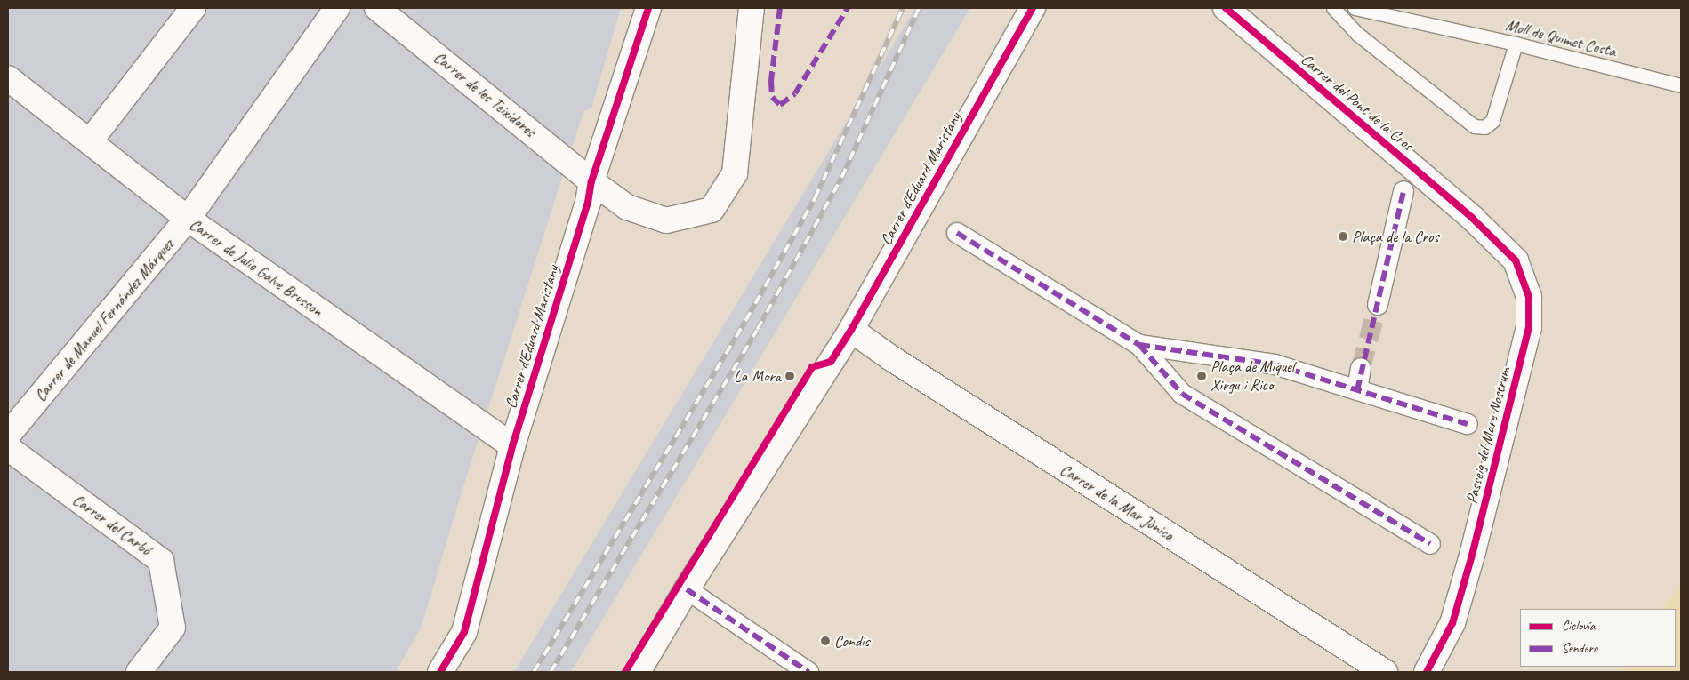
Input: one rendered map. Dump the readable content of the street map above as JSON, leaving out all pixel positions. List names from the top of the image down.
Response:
{
  "streets": {
    "street": [
      "Carrer de les Teixidores",
      "Carrer del Pont de la Cros",
      "Carrer d'Eduard Maristany",
      "Carrer de Julio Galve Brusson",
      "Carrer de Manuel Fernández Márquez",
      "Passeig del Mare Nostrum",
      "Carrer de la Mar Jònica",
      "Carrer del Carbó"
    ],
    "lane": ["Moll de Quimet Costa"]
  },
  "crossings": [
    ["Carrer de les Teixidores", "Carrer d'Eduard Maristany"],
    ["Carrer del Pont de la Cros", "Passeig del Mare Nostrum"],
    ["Carrer d'Eduard Maristany", "Carrer de Julio Galve Brusson"],
    ["Carrer d'Eduard Maristany", "Carrer de la Mar Jònica"],
    ["Carrer de Julio Galve Brusson", "Carrer de Manuel Fernández Márquez"]
  ],
  "places": [
    "Plaça de la Cros",
    "La Mora",
    "Plaça de Miquel Xirgu i Rico",
    "Condis"
  ],
  "legend": ["Ciclovía", "Sendero"]
}
